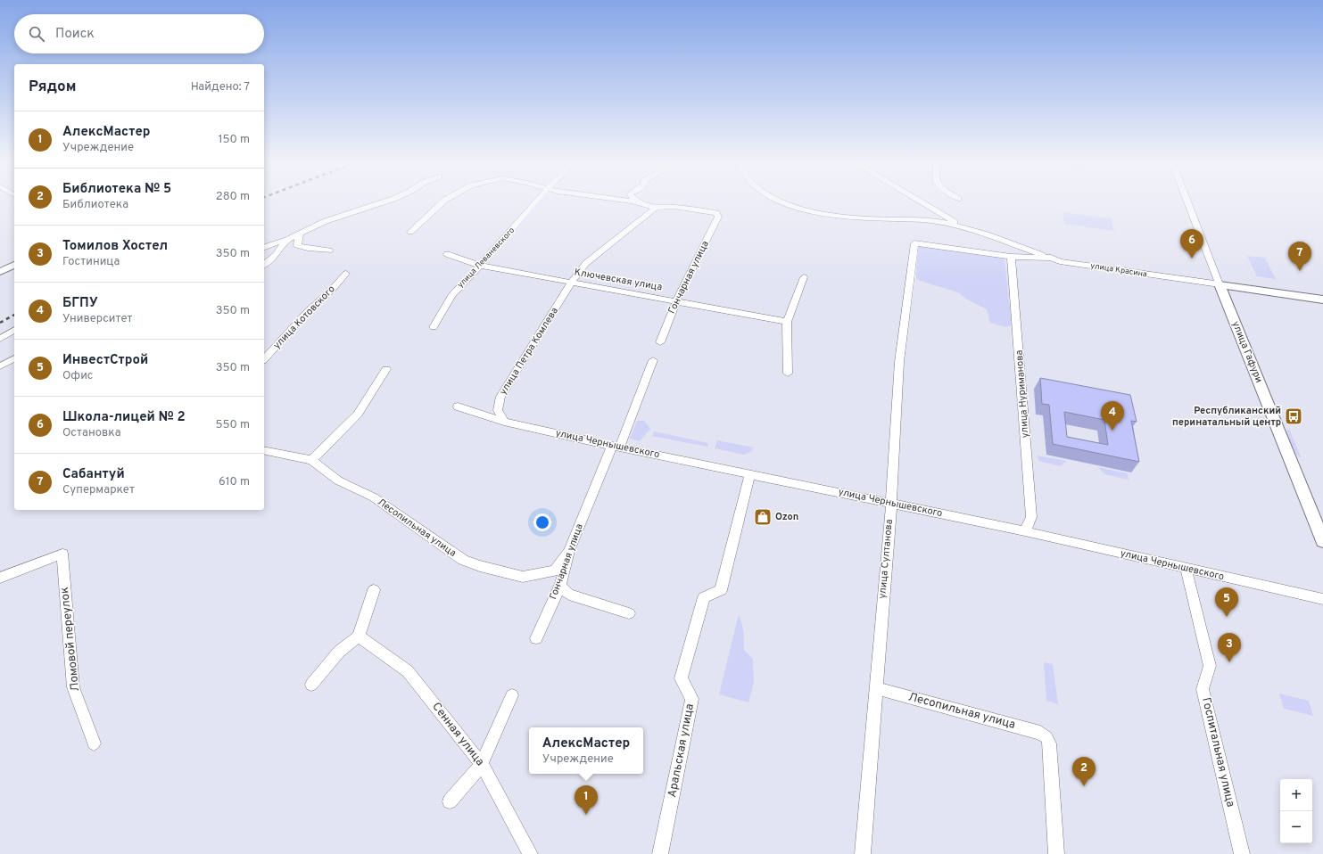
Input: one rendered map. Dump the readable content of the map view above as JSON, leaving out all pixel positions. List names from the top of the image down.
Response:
{
  "streets": {
    "street": [
      "улица Леваневского",
      "улица Красина",
      "Гончарная улица",
      "Ключевская улица",
      "улица Котовского",
      "улица Петра Комлева",
      "улица Гафури",
      "улица Нуриманова",
      "улица Чернышевского",
      "Лесопильная улица",
      "улица Султанова",
      "Ломовой переулок",
      "Сенная улица",
      "Аральская улица",
      "Госпитальная улица"
    ]
  },
  "crossings": [
    ["улица Леваневского", "Ключевская улица"],
    ["улица Красина", "улица Гафури"],
    ["улица Красина", "улица Нуриманова"],
    ["улица Красина", "улица Султанова"],
    ["Гончарная улица", "Ключевская улица"],
    ["Гончарная улица", "улица Петра Комлева"],
    ["Гончарная улица", "улица Чернышевского"],
    ["Гончарная улица", "Лесопильная улица"],
    ["Ключевская улица", "улица Петра Комлева"],
    ["улица Петра Комлева", "улица Чернышевского"],
    ["улица Нуриманова", "улица Чернышевского"],
    ["улица Чернышевского", "улица Султанова"],
    ["улица Чернышевского", "Аральская улица"],
    ["улица Чернышевского", "Госпитальная улица"],
    ["Лесопильная улица", "улица Султанова"]
  ],
  "places": {
    "bus stop": ["Республиканский перинатальный центр"],
    "shop": ["Ozon"]
  },
  "page": {
    "search": "Поиск",
    "heading": ["Рядом", "Найдено: 7"],
    "list": [
      {
        "mark": "1",
        "name": "АлексМастер",
        "note": "Учреждение",
        "value": "150 m"
      },
      {
        "mark": "2",
        "name": "Библиотека № 5",
        "note": "Библиотека",
        "value": "280 m"
      },
      {
        "mark": "3",
        "name": "Томилов Хостел",
        "note": "Гостиница",
        "value": "350 m"
      },
      {
        "mark": "4",
        "name": "БГПУ",
        "note": "Университет",
        "value": "350 m"
      },
      {
        "mark": "5",
        "name": "ИнвестСтрой",
        "note": "Офис",
        "value": "350 m"
      },
      {
        "mark": "6",
        "name": "Школа-лицей № 2",
        "note": "Остановка",
        "value": "550 m"
      },
      {
        "mark": "7",
        "name": "Сабантуй",
        "note": "Супермаркет",
        "value": "610 m"
      }
    ],
    "pins": [
      "6",
      "7",
      "4",
      "5",
      "3",
      "2",
      "1"
    ],
    "popup": ["АлексМастер", "Учреждение"],
    "map_buttons": ["+", "−"]
  }
}
